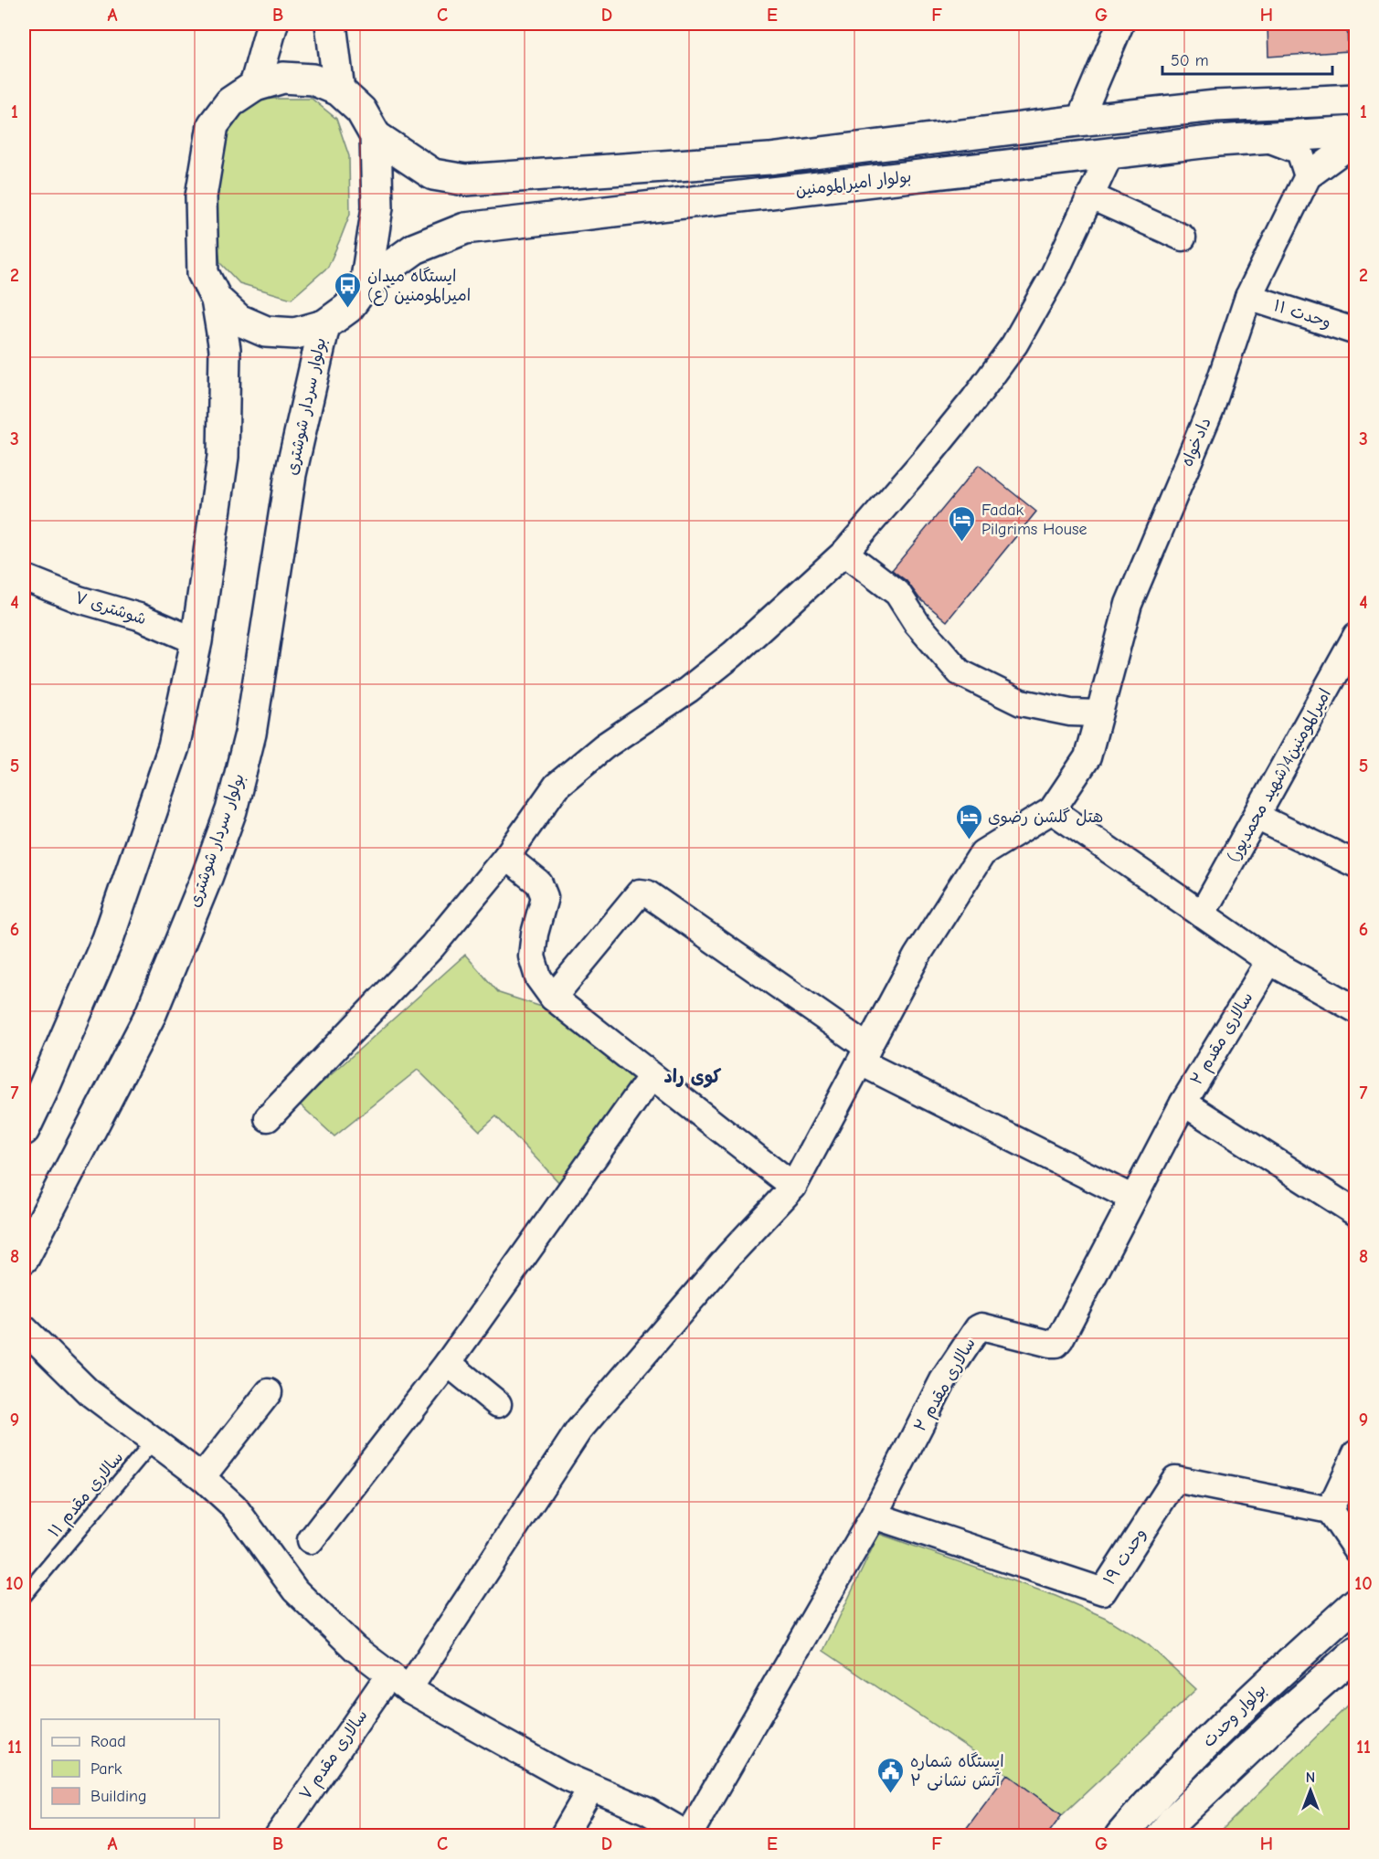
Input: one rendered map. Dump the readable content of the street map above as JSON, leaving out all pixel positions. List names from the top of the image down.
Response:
{
  "streets": {
    "street": [
      "بولوار امیرالمومنین",
      "وحدت ۱۱",
      "بولوار سردار شوشتری",
      "دادخواه",
      "شوشتری ۷",
      "امیرالمومنین4(شهید محمدپور)",
      "سالاری مقدم ۲",
      "وحدت ۱۹",
      "بولوار وحدت",
      "سالاری مقدم ۷"
    ],
    "lane": ["سالاری مقدم ۱۱"]
  },
  "crossings": [
    ["وحدت ۱۱", "دادخواه"],
    ["دادخواه", "سالاری مقدم ۷"],
    ["سالاری مقدم ۲", "وحدت ۱۹"]
  ],
  "districts": ["کوی راد"],
  "places": {
    "bus stop": ["ایستگاه میدان امیرالمومنین (ع)"],
    "hotel": ["Fadak Pilgrims House", "هتل گلشن رضوی"],
    "public building": ["ایستگاه شماره ۲ آتش نشانی"]
  },
  "legend": ["Road", "Park", "Building"],
  "scale_bar": "50 m",
  "north": "top",
  "grid": {
    "columns": [
      "A",
      "B",
      "C",
      "D",
      "E",
      "F",
      "G",
      "H"
    ],
    "rows": [
      "1",
      "2",
      "3",
      "4",
      "5",
      "6",
      "7",
      "8",
      "9",
      "10",
      "11"
    ]
  }
}
